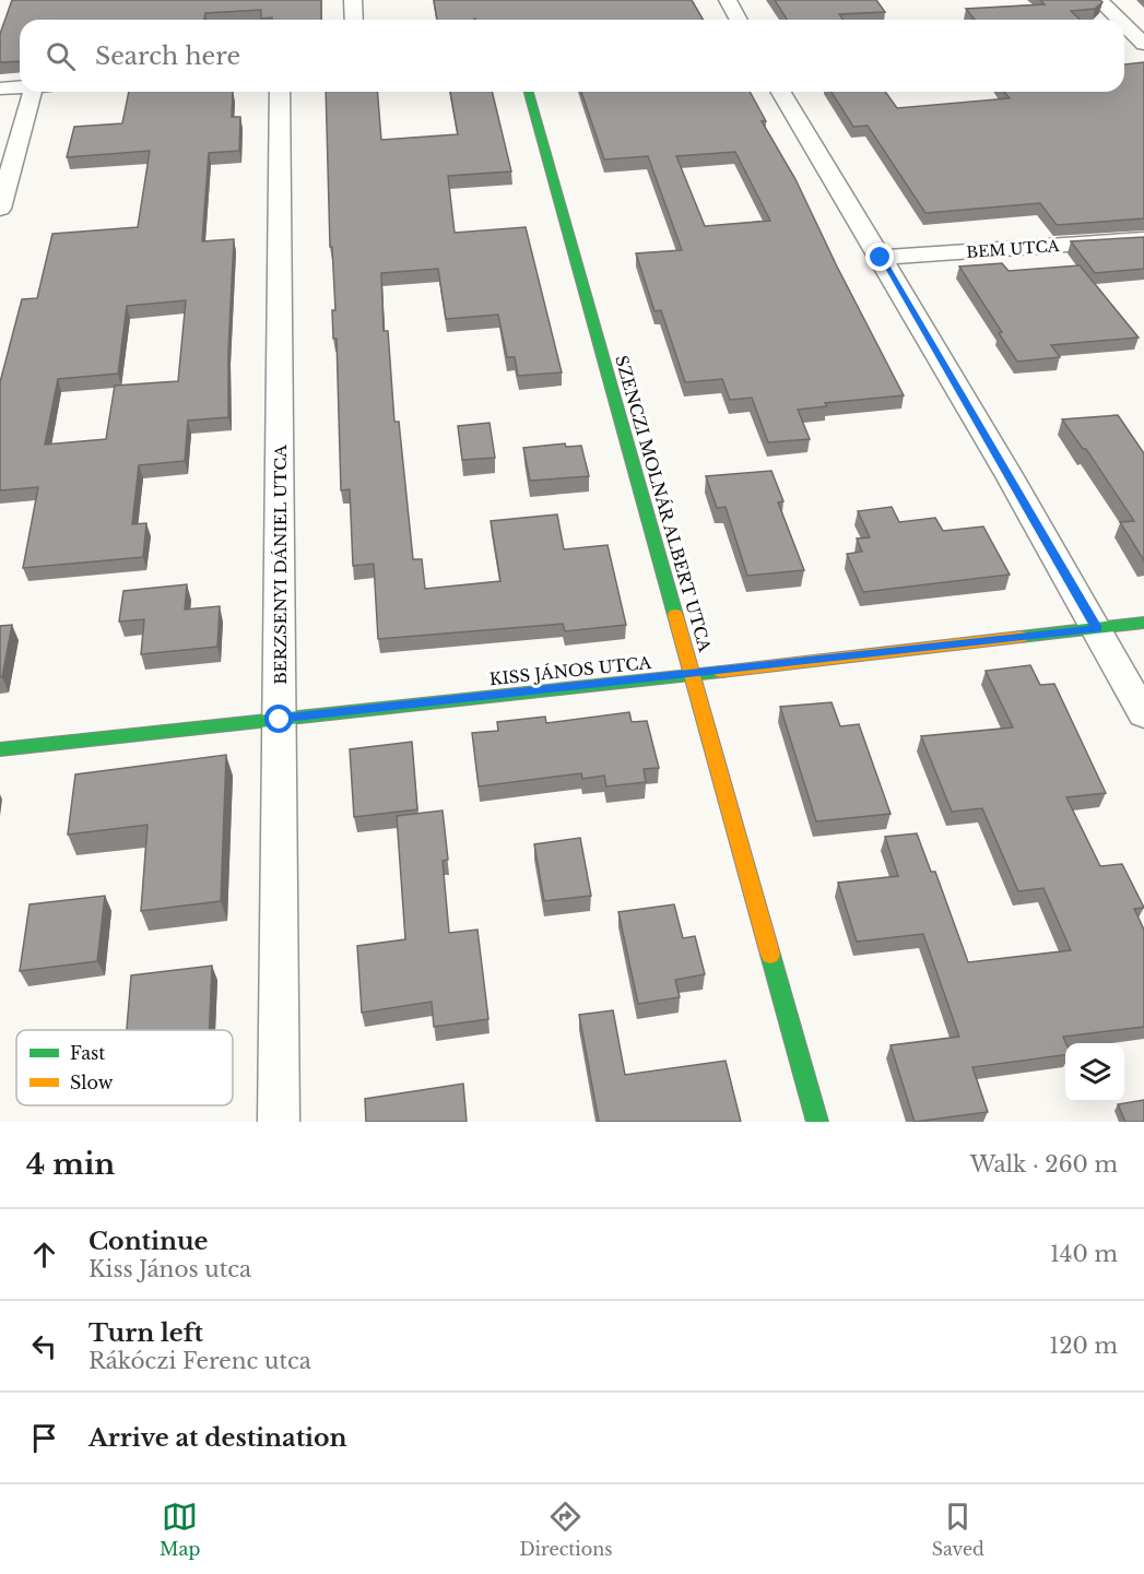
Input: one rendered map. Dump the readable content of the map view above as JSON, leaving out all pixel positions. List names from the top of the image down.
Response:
{
  "streets": {
    "street": [
      "BEM UTCA",
      "SZENCZI MOLNÁR ALBERT UTCA",
      "BERZSENYI DÁNIEL UTCA",
      "KISS JÁNOS UTCA"
    ]
  },
  "crossings": [
    ["SZENCZI MOLNÁR ALBERT UTCA", "KISS JÁNOS UTCA"],
    ["BERZSENYI DÁNIEL UTCA", "KISS JÁNOS UTCA"]
  ],
  "legend": ["Fast", "Slow"],
  "page": {
    "search": "Search here",
    "heading": ["4 min", "Walk · 260 m"],
    "list": [
      ["Continue", "Kiss János utca", "140 m"],
      ["Turn left", "Rákóczi Ferenc utca", "120 m"],
      "Arrive at destination"
    ],
    "nav": ["Map", "Directions", "Saved"]
  }
}
